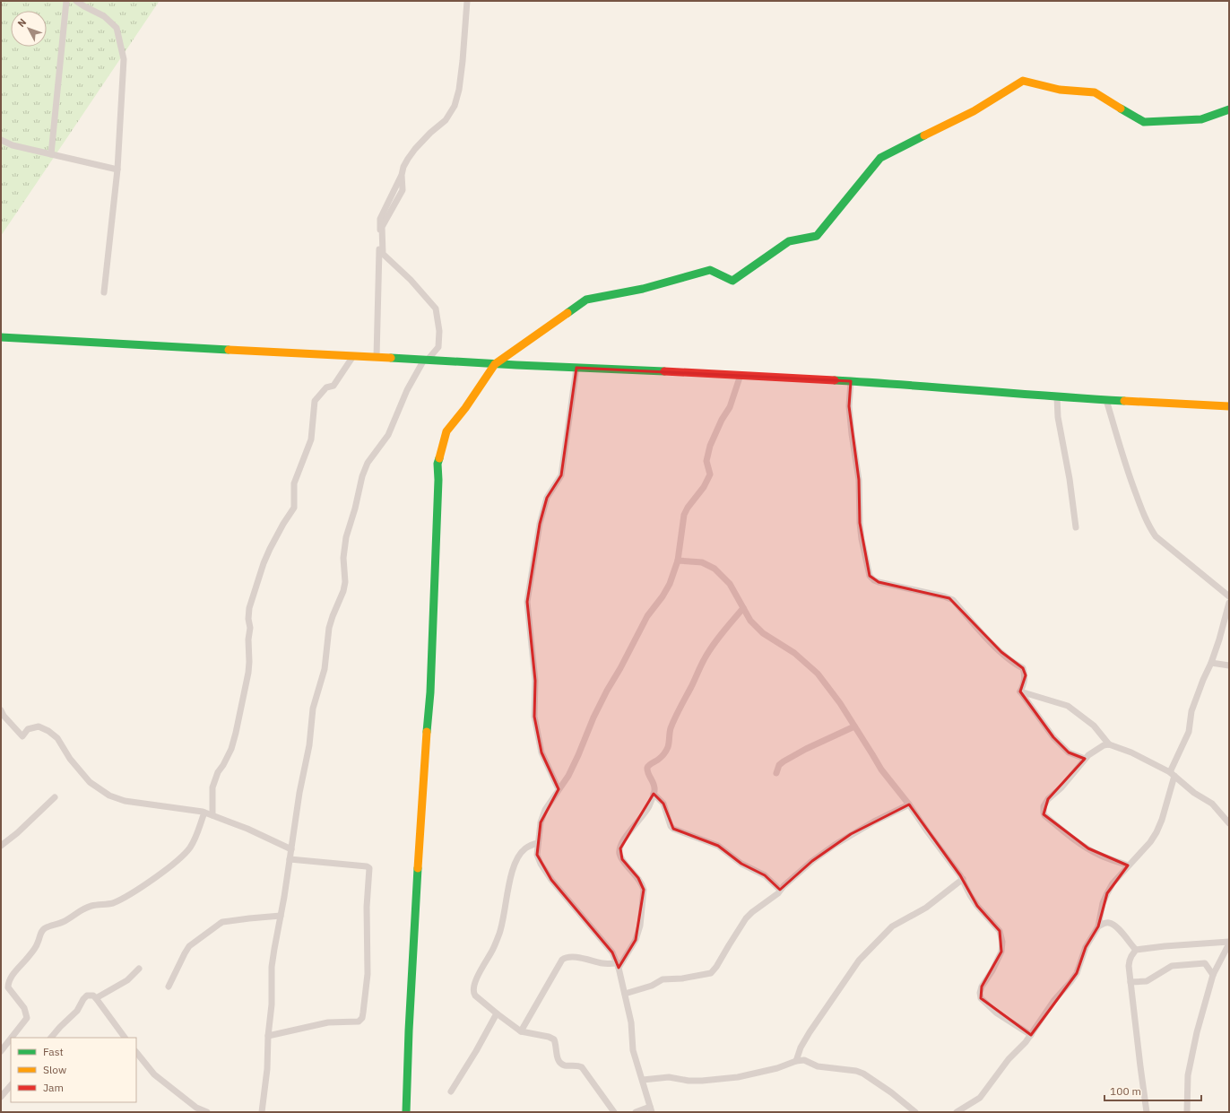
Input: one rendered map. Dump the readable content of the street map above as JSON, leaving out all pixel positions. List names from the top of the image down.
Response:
{
  "legend": ["Fast", "Slow", "Jam"],
  "scale_bar": "100 m",
  "north": "top left"
}
